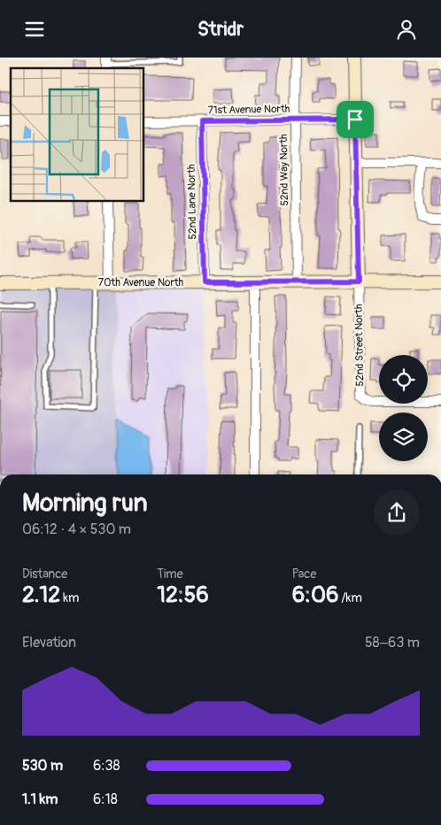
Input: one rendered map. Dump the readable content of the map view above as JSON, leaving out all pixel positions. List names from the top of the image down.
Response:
{
  "streets": {
    "street": [
      "71st Avenue North",
      "52nd Way North",
      "52nd Lane North",
      "70th Avenue North",
      "52nd Street North"
    ]
  },
  "crossings": [
    ["71st Avenue North", "52nd Way North"],
    ["71st Avenue North", "52nd Lane North"],
    ["71st Avenue North", "52nd Street North"],
    ["52nd Way North", "70th Avenue North"],
    ["52nd Lane North", "70th Avenue North"],
    ["70th Avenue North", "52nd Street North"]
  ],
  "page": {
    "header": "Stridr",
    "heading": ["Morning run", "06:12 · 4 × 530 m"],
    "stats": [
      ["Distance", "2.12 km"],
      ["Time", "12:56"],
      ["Pace", "6:06 /km"]
    ],
    "chart": ["Elevation", "58–63 m"],
    "list": [
      {
        "name": "530 m",
        "note": "6:38"
      },
      {
        "name": "1.1 km",
        "note": "6:18"
      }
    ]
  }
}
